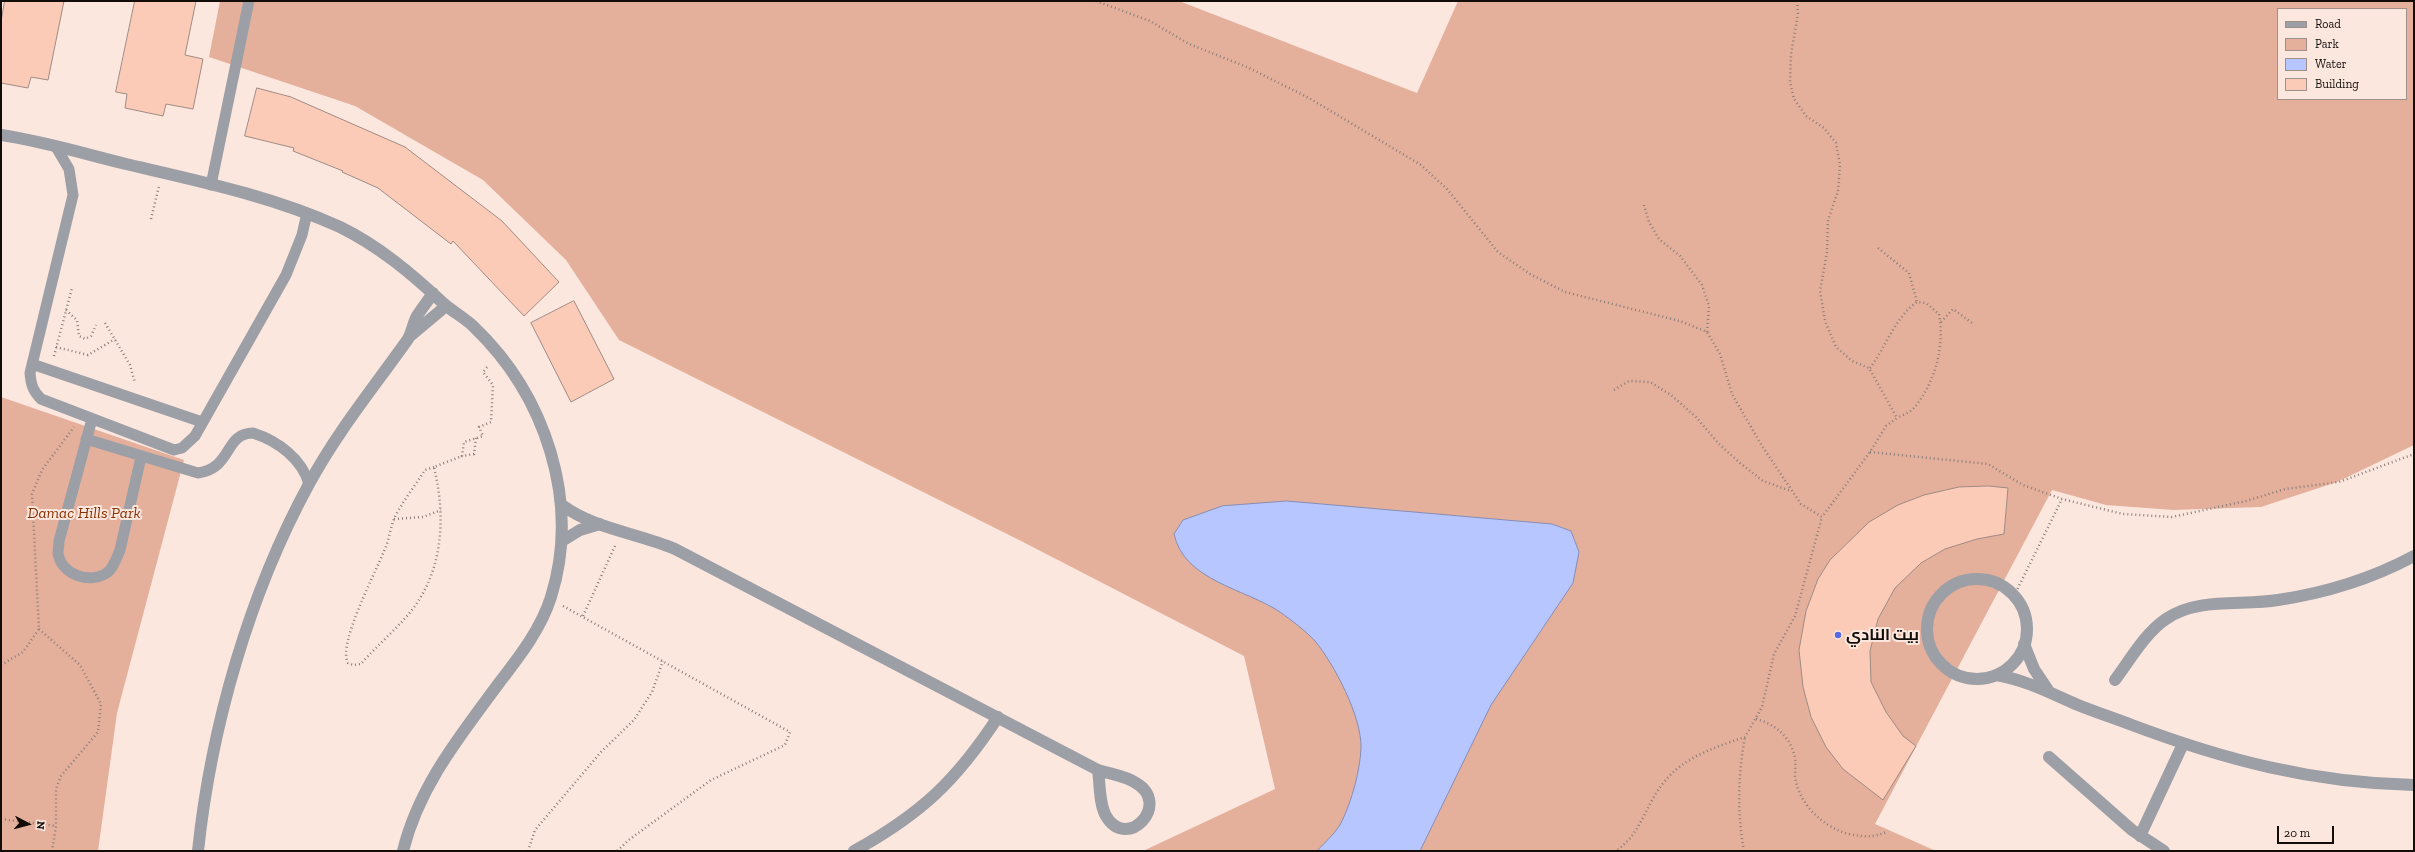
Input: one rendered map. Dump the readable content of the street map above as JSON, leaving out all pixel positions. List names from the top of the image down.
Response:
{
  "parks": ["Damac Hills Park"],
  "places": ["بيت النادي"],
  "legend": [
    "Road",
    "Park",
    "Water",
    "Building"
  ],
  "scale_bar": "20 m",
  "north": "right"
}
